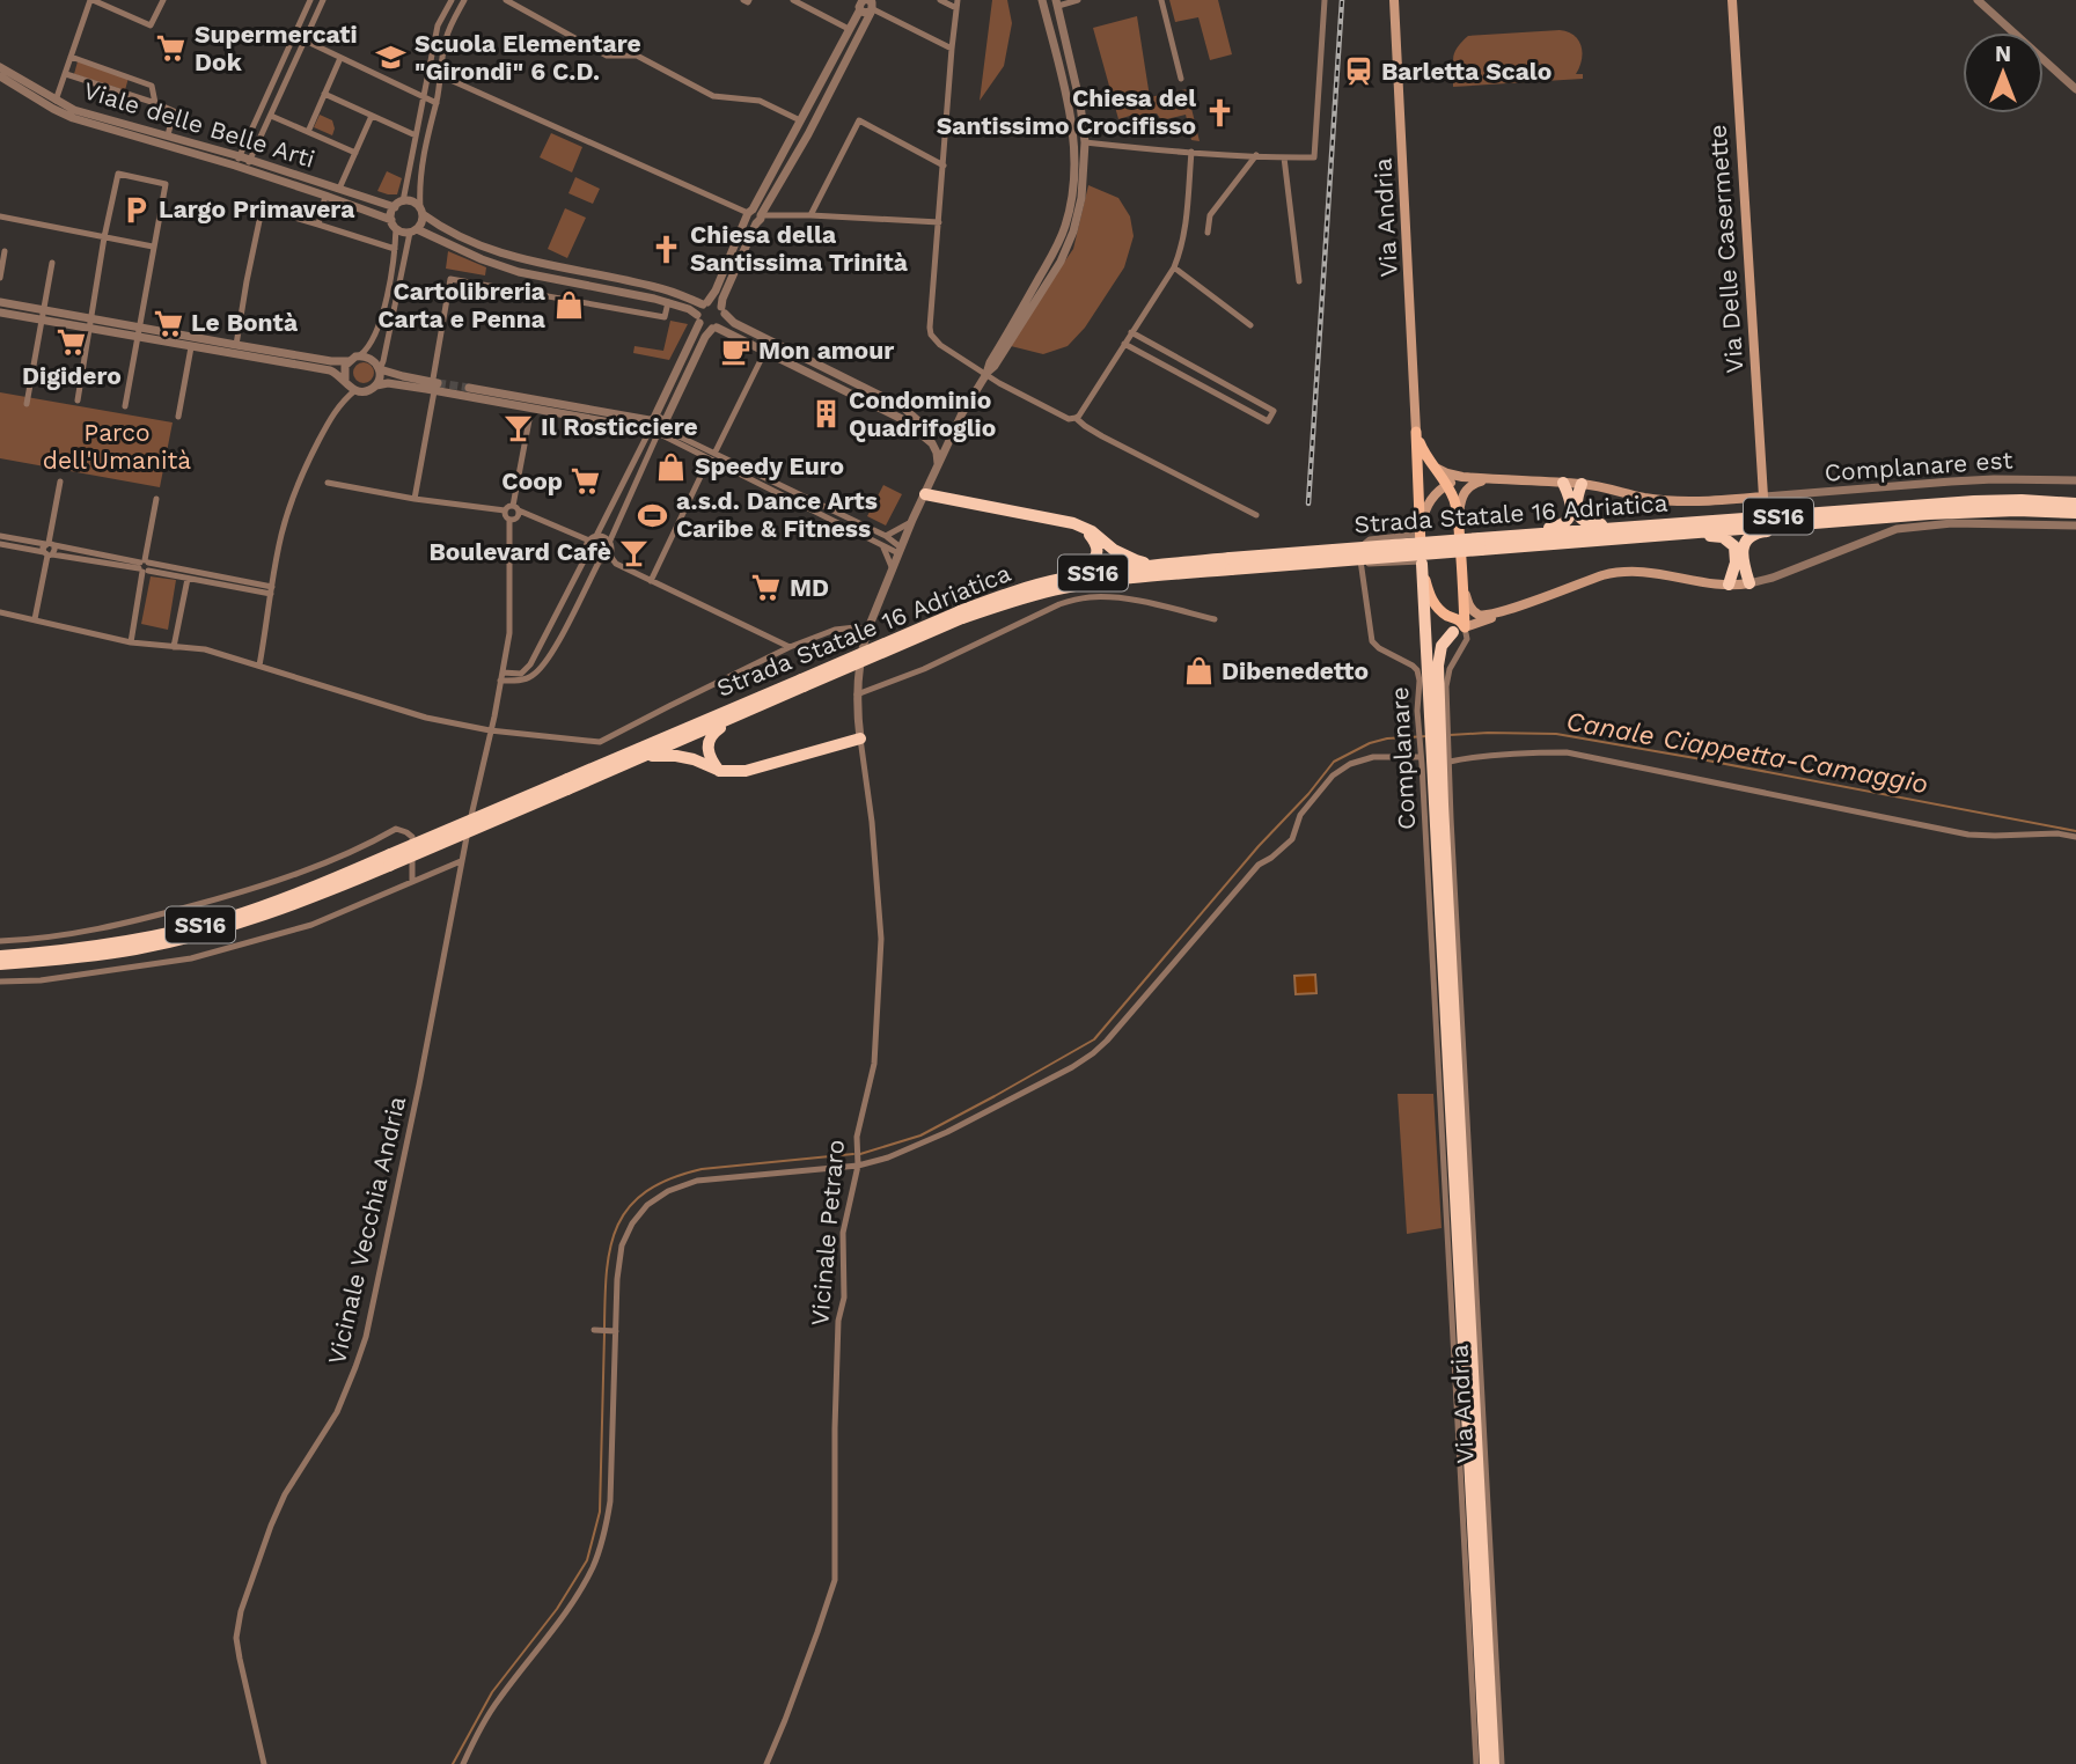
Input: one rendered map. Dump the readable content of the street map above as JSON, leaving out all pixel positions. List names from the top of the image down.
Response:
{
  "streets": {
    "highway": ["Strada Statale 16 Adriatica", "SS16"],
    "main road": ["Via Andria", "Via Delle Casermette"],
    "street": [
      "Viale delle Belle Arti",
      "Complanare est",
      "Complanare",
      "Vicinale Vecchia Andria",
      "Vicinale Petraro"
    ]
  },
  "crossings": [
    ["Via Andria", "Complanare"],
    ["Via Delle Casermette", "Complanare est"],
    ["Strada Statale 16 Adriatica", "SS16"]
  ],
  "water": ["Canale Ciappetta-Camaggio"],
  "parks": ["Parco dell'Umanità"],
  "places": {
    "supermarket": [
      "Supermercati Dok",
      "Le Bontà",
      "Digidero",
      "Coop",
      "MD"
    ],
    "school or university": ["Scuola Elementare \"Girondi\" 6 C.D."],
    "station": ["Barletta Scalo"],
    "church": ["Chiesa del Santissimo Crocifisso", "Chiesa della Santissima Trinità"],
    "parking": ["Largo Primavera"],
    "shop": ["Cartolibreria Carta e Penna", "Speedy Euro", "Dibenedetto"],
    "cafe": ["Mon amour"],
    "building": ["Condominio Quadrifoglio"],
    "bar": ["Il Rosticciere", "Boulevard Cafè"],
    "sports": ["a.s.d. Dance Arts Caribe & Fitness"]
  },
  "north": "top"
}
